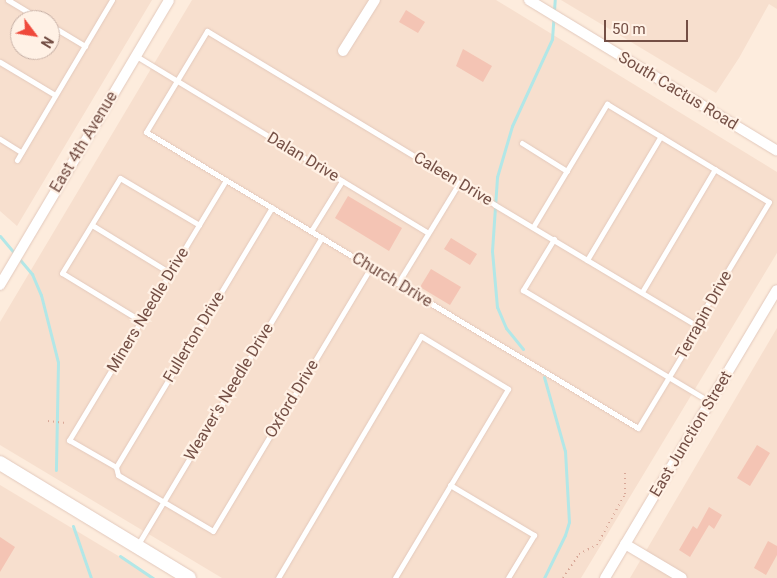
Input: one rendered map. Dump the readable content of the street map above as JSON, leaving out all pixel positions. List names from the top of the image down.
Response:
{
  "streets": {
    "street": ["South Cactus Road", "East 4th Avenue", "East Junction Street"],
    "lane": [
      "Dalan Drive",
      "Caleen Drive",
      "Church Drive",
      "Miners Needle Drive",
      "Terrapin Drive",
      "Fullerton Drive",
      "Weaver's Needle Drive",
      "Oxford Drive"
    ]
  },
  "crossings": [
    ["East 4th Avenue", "Dalan Drive"],
    ["Dalan Drive", "Caleen Drive"],
    ["Dalan Drive", "Church Drive"],
    ["Caleen Drive", "Church Drive"],
    ["Caleen Drive", "Terrapin Drive"],
    ["Church Drive", "Miners Needle Drive"],
    ["Church Drive", "Terrapin Drive"],
    ["Church Drive", "Fullerton Drive"],
    ["Church Drive", "Weaver's Needle Drive"],
    ["Church Drive", "Oxford Drive"],
    ["Miners Needle Drive", "Fullerton Drive"],
    ["Weaver's Needle Drive", "Oxford Drive"]
  ],
  "scale_bar": "50 m",
  "north": "bottom right"
}
